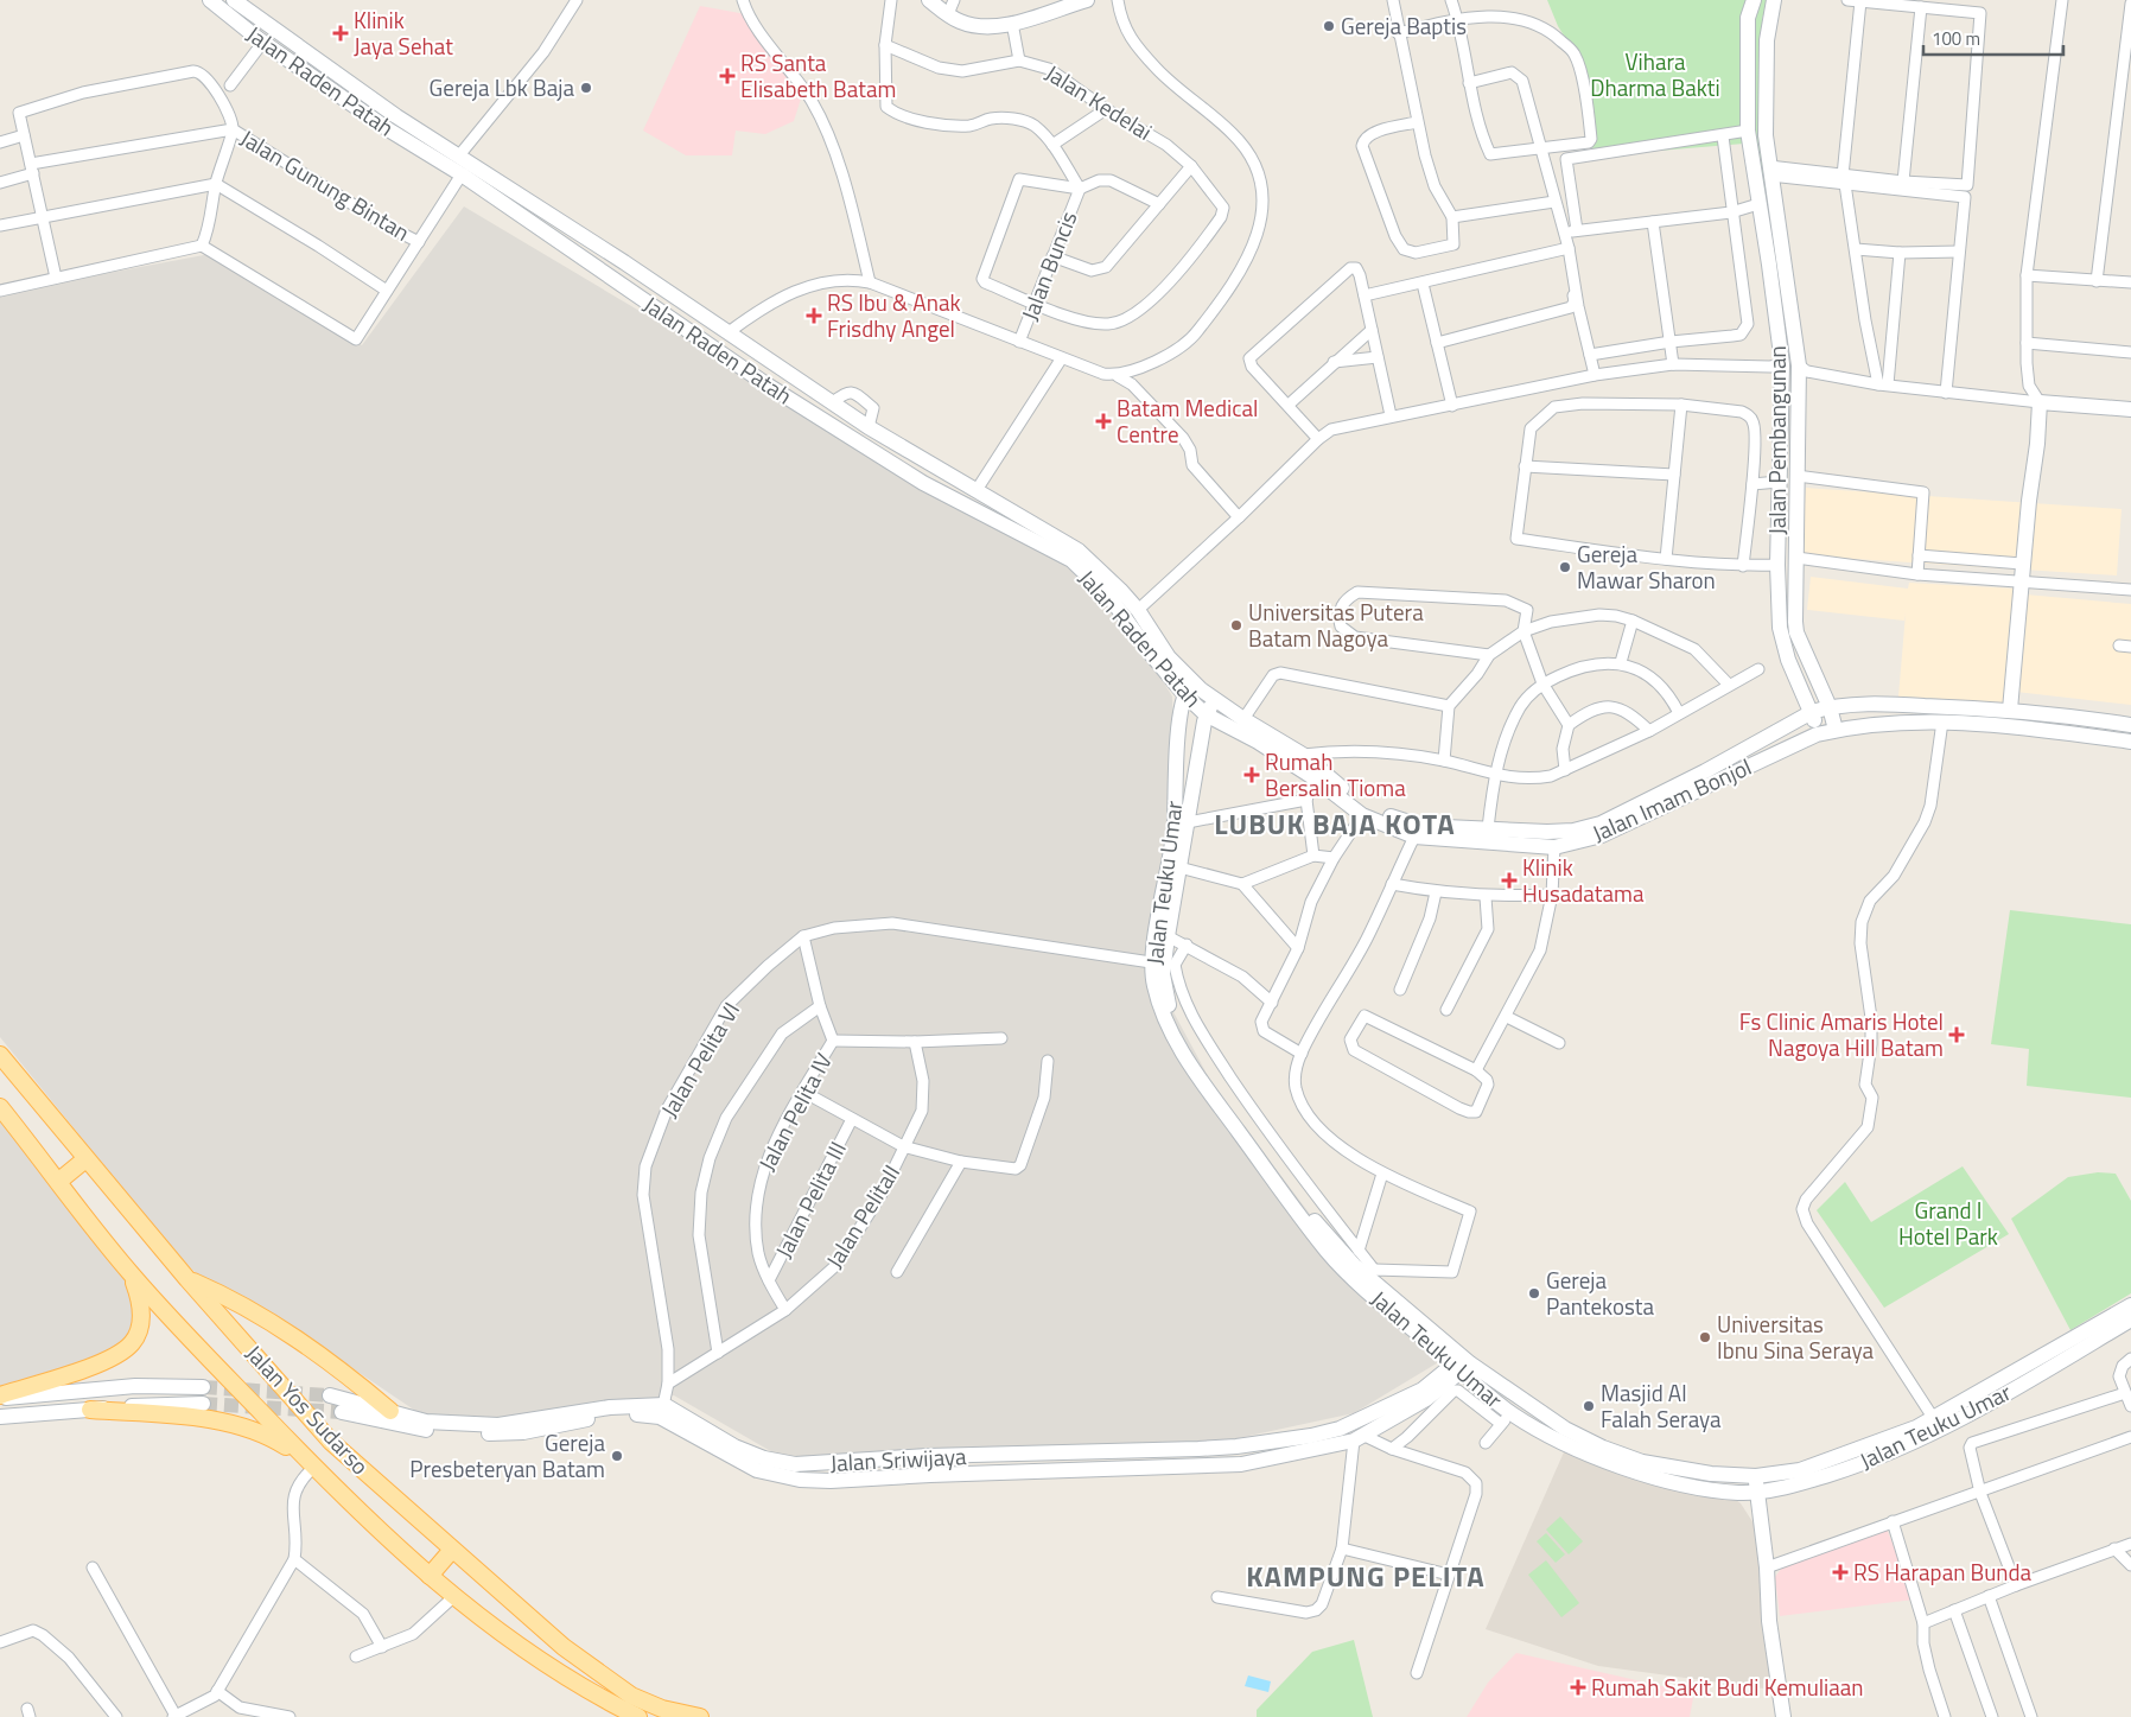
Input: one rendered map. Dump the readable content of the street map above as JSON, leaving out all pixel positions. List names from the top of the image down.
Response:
{
  "streets": {
    "main road": [
      "Jalan Raden Patah",
      "Jalan Pembangunan",
      "Jalan Imam Bonjol",
      "Jalan Teuku Umar",
      "Jalan Yos Sudarso",
      "Jalan Sriwijaya"
    ],
    "street": [
      "Jalan Kedelai",
      "Jalan Gunung Bintan",
      "Jalan Buncis",
      "Jalan Pelita VI",
      "Jalan Pelita IV",
      "Jalan Pelita III",
      "Jalan PelitaII"
    ]
  },
  "crossings": [
    ["Jalan Raden Patah", "Jalan Imam Bonjol"],
    ["Jalan Raden Patah", "Jalan Teuku Umar"],
    ["Jalan Kedelai", "Jalan Buncis"],
    ["Jalan Pembangunan", "Jalan Imam Bonjol"],
    ["Jalan Imam Bonjol", "Jalan Teuku Umar"],
    ["Jalan Teuku Umar", "Jalan Pelita VI"],
    ["Jalan Teuku Umar", "Jalan Sriwijaya"],
    ["Jalan Pelita VI", "Jalan PelitaII"],
    ["Jalan Pelita VI", "Jalan Sriwijaya"],
    ["Jalan Pelita IV", "Jalan Pelita III"],
    ["Jalan Pelita IV", "Jalan PelitaII"]
  ],
  "districts": ["LUBUK BAJA KOTA", "KAMPUNG PELITA"],
  "parks": ["Vihara Dharma Bakti", "Grand I Hotel Park"],
  "places": {
    "other": [
      "Gereja Baptis",
      "Gereja Lbk Baja",
      "Gereja Mawar Sharon",
      "Universitas Putera Batam Nagoya",
      "Gereja Pantekosta",
      "Universitas Ibnu Sina Seraya",
      "Masjid Al Falah Seraya",
      "Gereja Presbeteryan Batam"
    ],
    "health": [
      "Klinik Jaya Sehat",
      "RS Santa Elisabeth Batam",
      "RS Ibu & Anak Frisdhy Angel",
      "Batam Medical Centre",
      "Rumah Bersalin Tioma",
      "Klinik Husadatama",
      "Fs Clinic Amaris Hotel Nagoya Hill Batam",
      "RS Harapan Bunda",
      "Rumah Sakit Budi Kemuliaan"
    ]
  },
  "scale_bar": "100 m"
}
